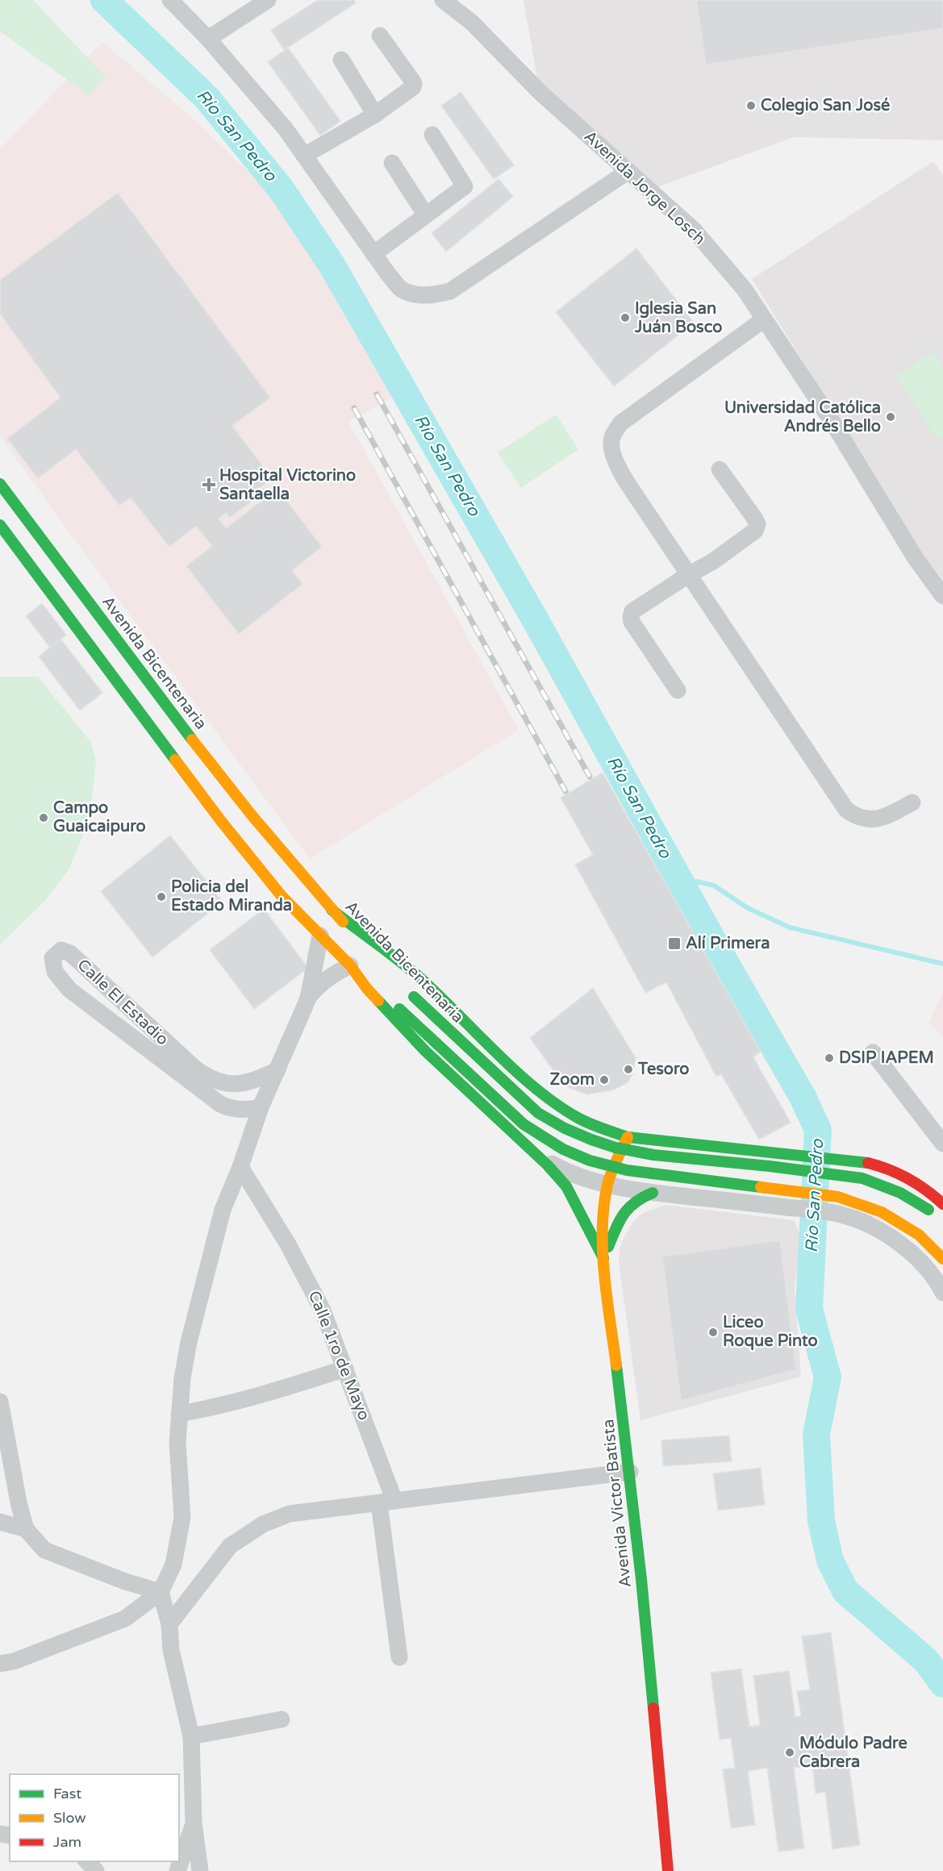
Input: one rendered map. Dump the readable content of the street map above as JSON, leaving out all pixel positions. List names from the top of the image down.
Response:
{
  "streets": {
    "main road": ["Avenida Bicentenaria", "Avenida Víctor Batista"],
    "street": ["Avenida Jorge Losch", "Calle El Estadio", "Calle 1ro de Mayo"]
  },
  "water": ["Río San Pedro"],
  "places": {
    "other": [
      "Colegio San José",
      "Iglesia San Juán Bosco",
      "Universidad Católica Andrés Bello",
      "Campo Guaicaipuro",
      "Policia del Estado Miranda",
      "DSIP IAPEM",
      "Tesoro",
      "Zoom",
      "Liceo Roque Pinto",
      "Módulo Padre Cabrera"
    ],
    "health": ["Hospital Victorino Santaella"],
    "transit": ["Alí Primera"]
  },
  "legend": ["Fast", "Slow", "Jam"]
}
